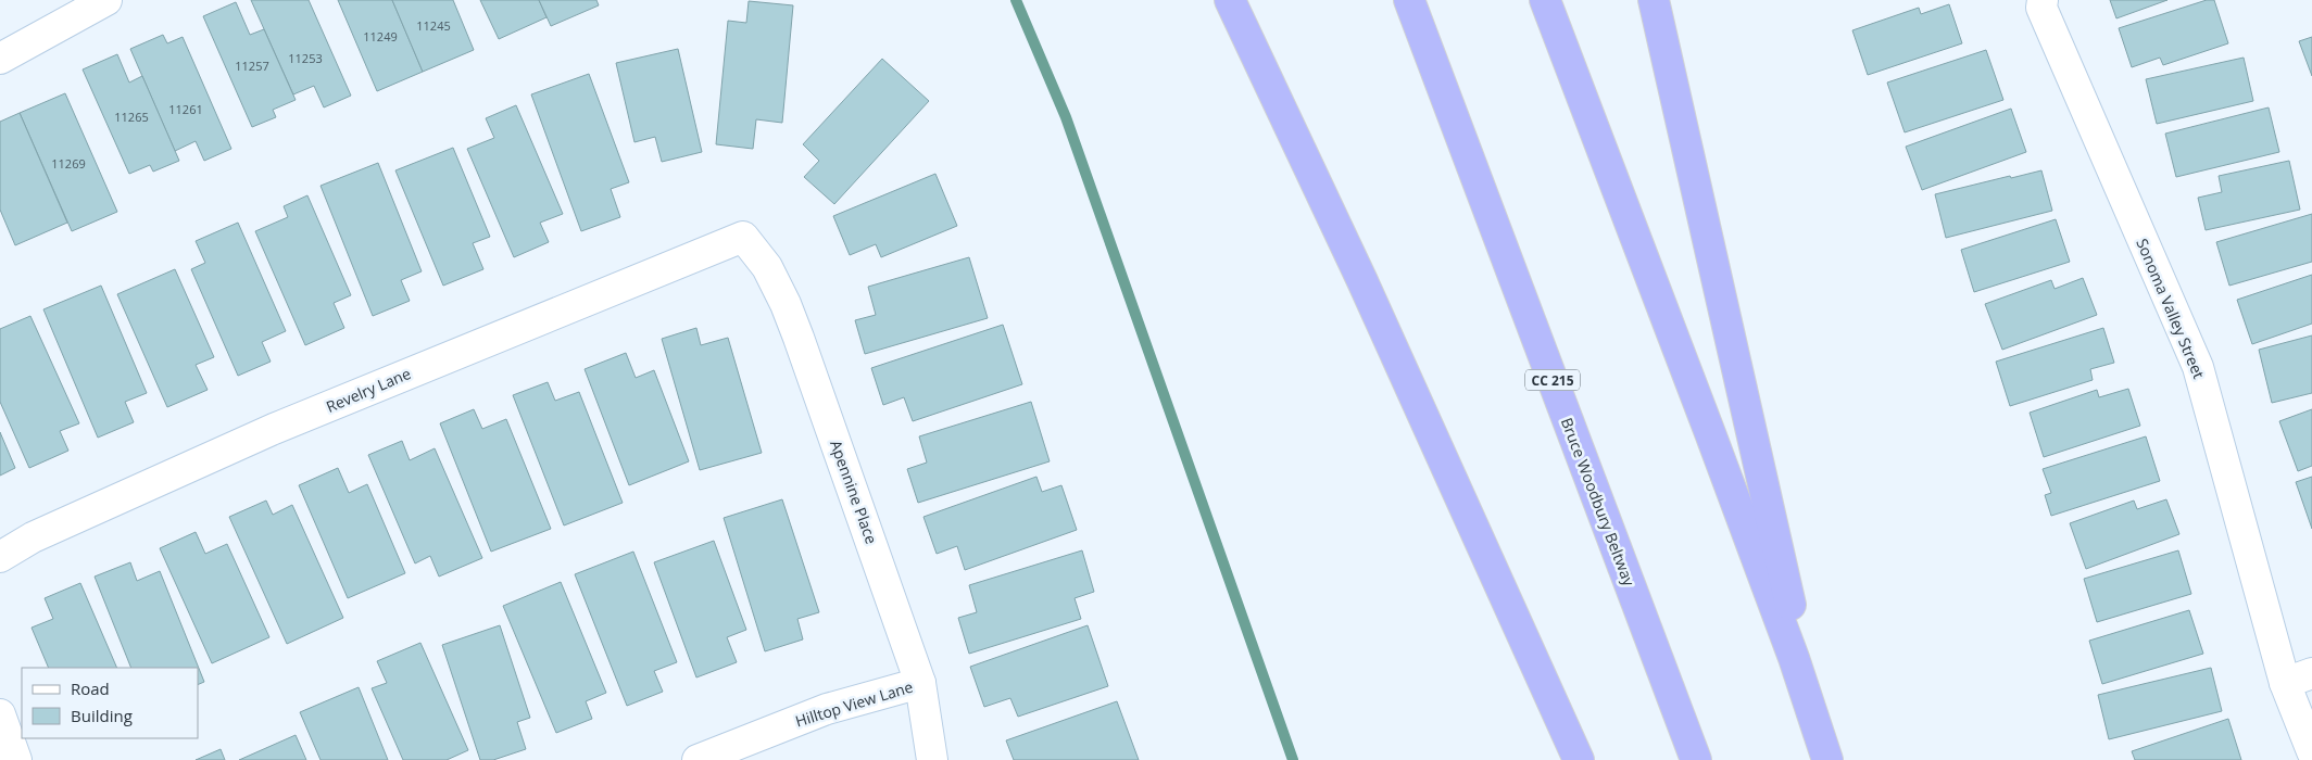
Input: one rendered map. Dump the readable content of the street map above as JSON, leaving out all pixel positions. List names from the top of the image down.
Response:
{
  "streets": {
    "highway": ["CC 215", "Bruce Woodbury Beltway"],
    "street": [
      "Sonoma Valley Street",
      "Revelry Lane",
      "Apennine Place",
      "Hilltop View Lane"
    ]
  },
  "crossings": [
    ["Revelry Lane", "Apennine Place"],
    ["Apennine Place", "Hilltop View Lane"]
  ],
  "house_numbers": [
    "11245",
    "11249",
    "11253",
    "11257",
    "11261",
    "11265",
    "11269"
  ],
  "legend": ["Road", "Building"]
}
